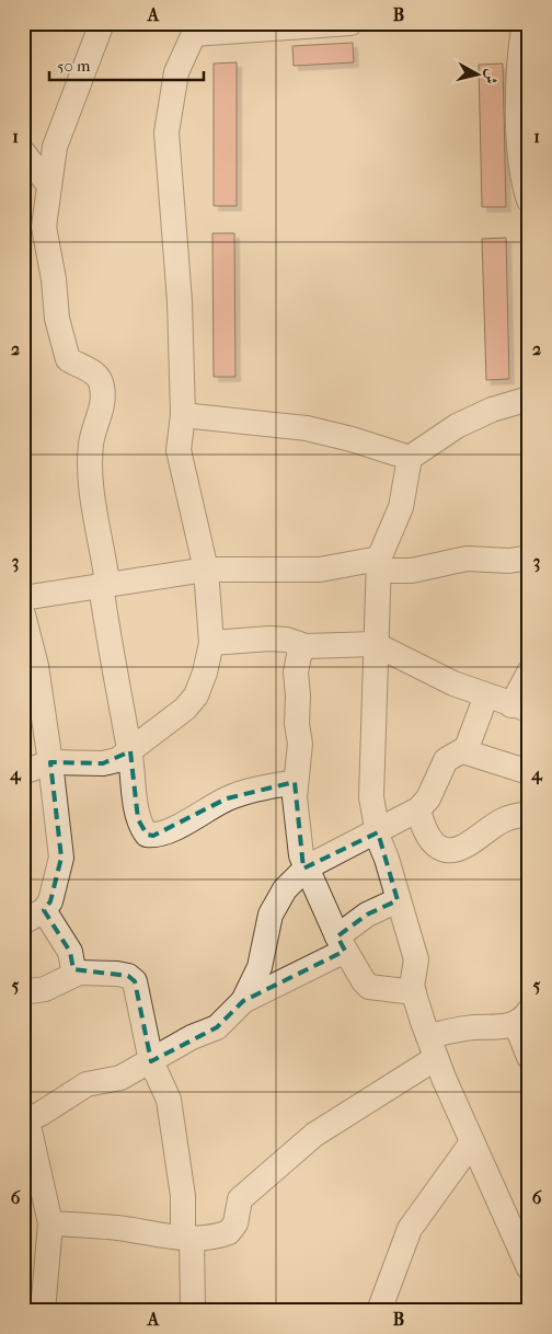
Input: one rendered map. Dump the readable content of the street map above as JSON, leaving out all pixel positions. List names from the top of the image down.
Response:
{
  "scale_bar": "50 m",
  "north": "right",
  "grid": {
    "columns": ["A", "B"],
    "rows": [
      "1",
      "2",
      "3",
      "4",
      "5",
      "6"
    ]
  }
}
